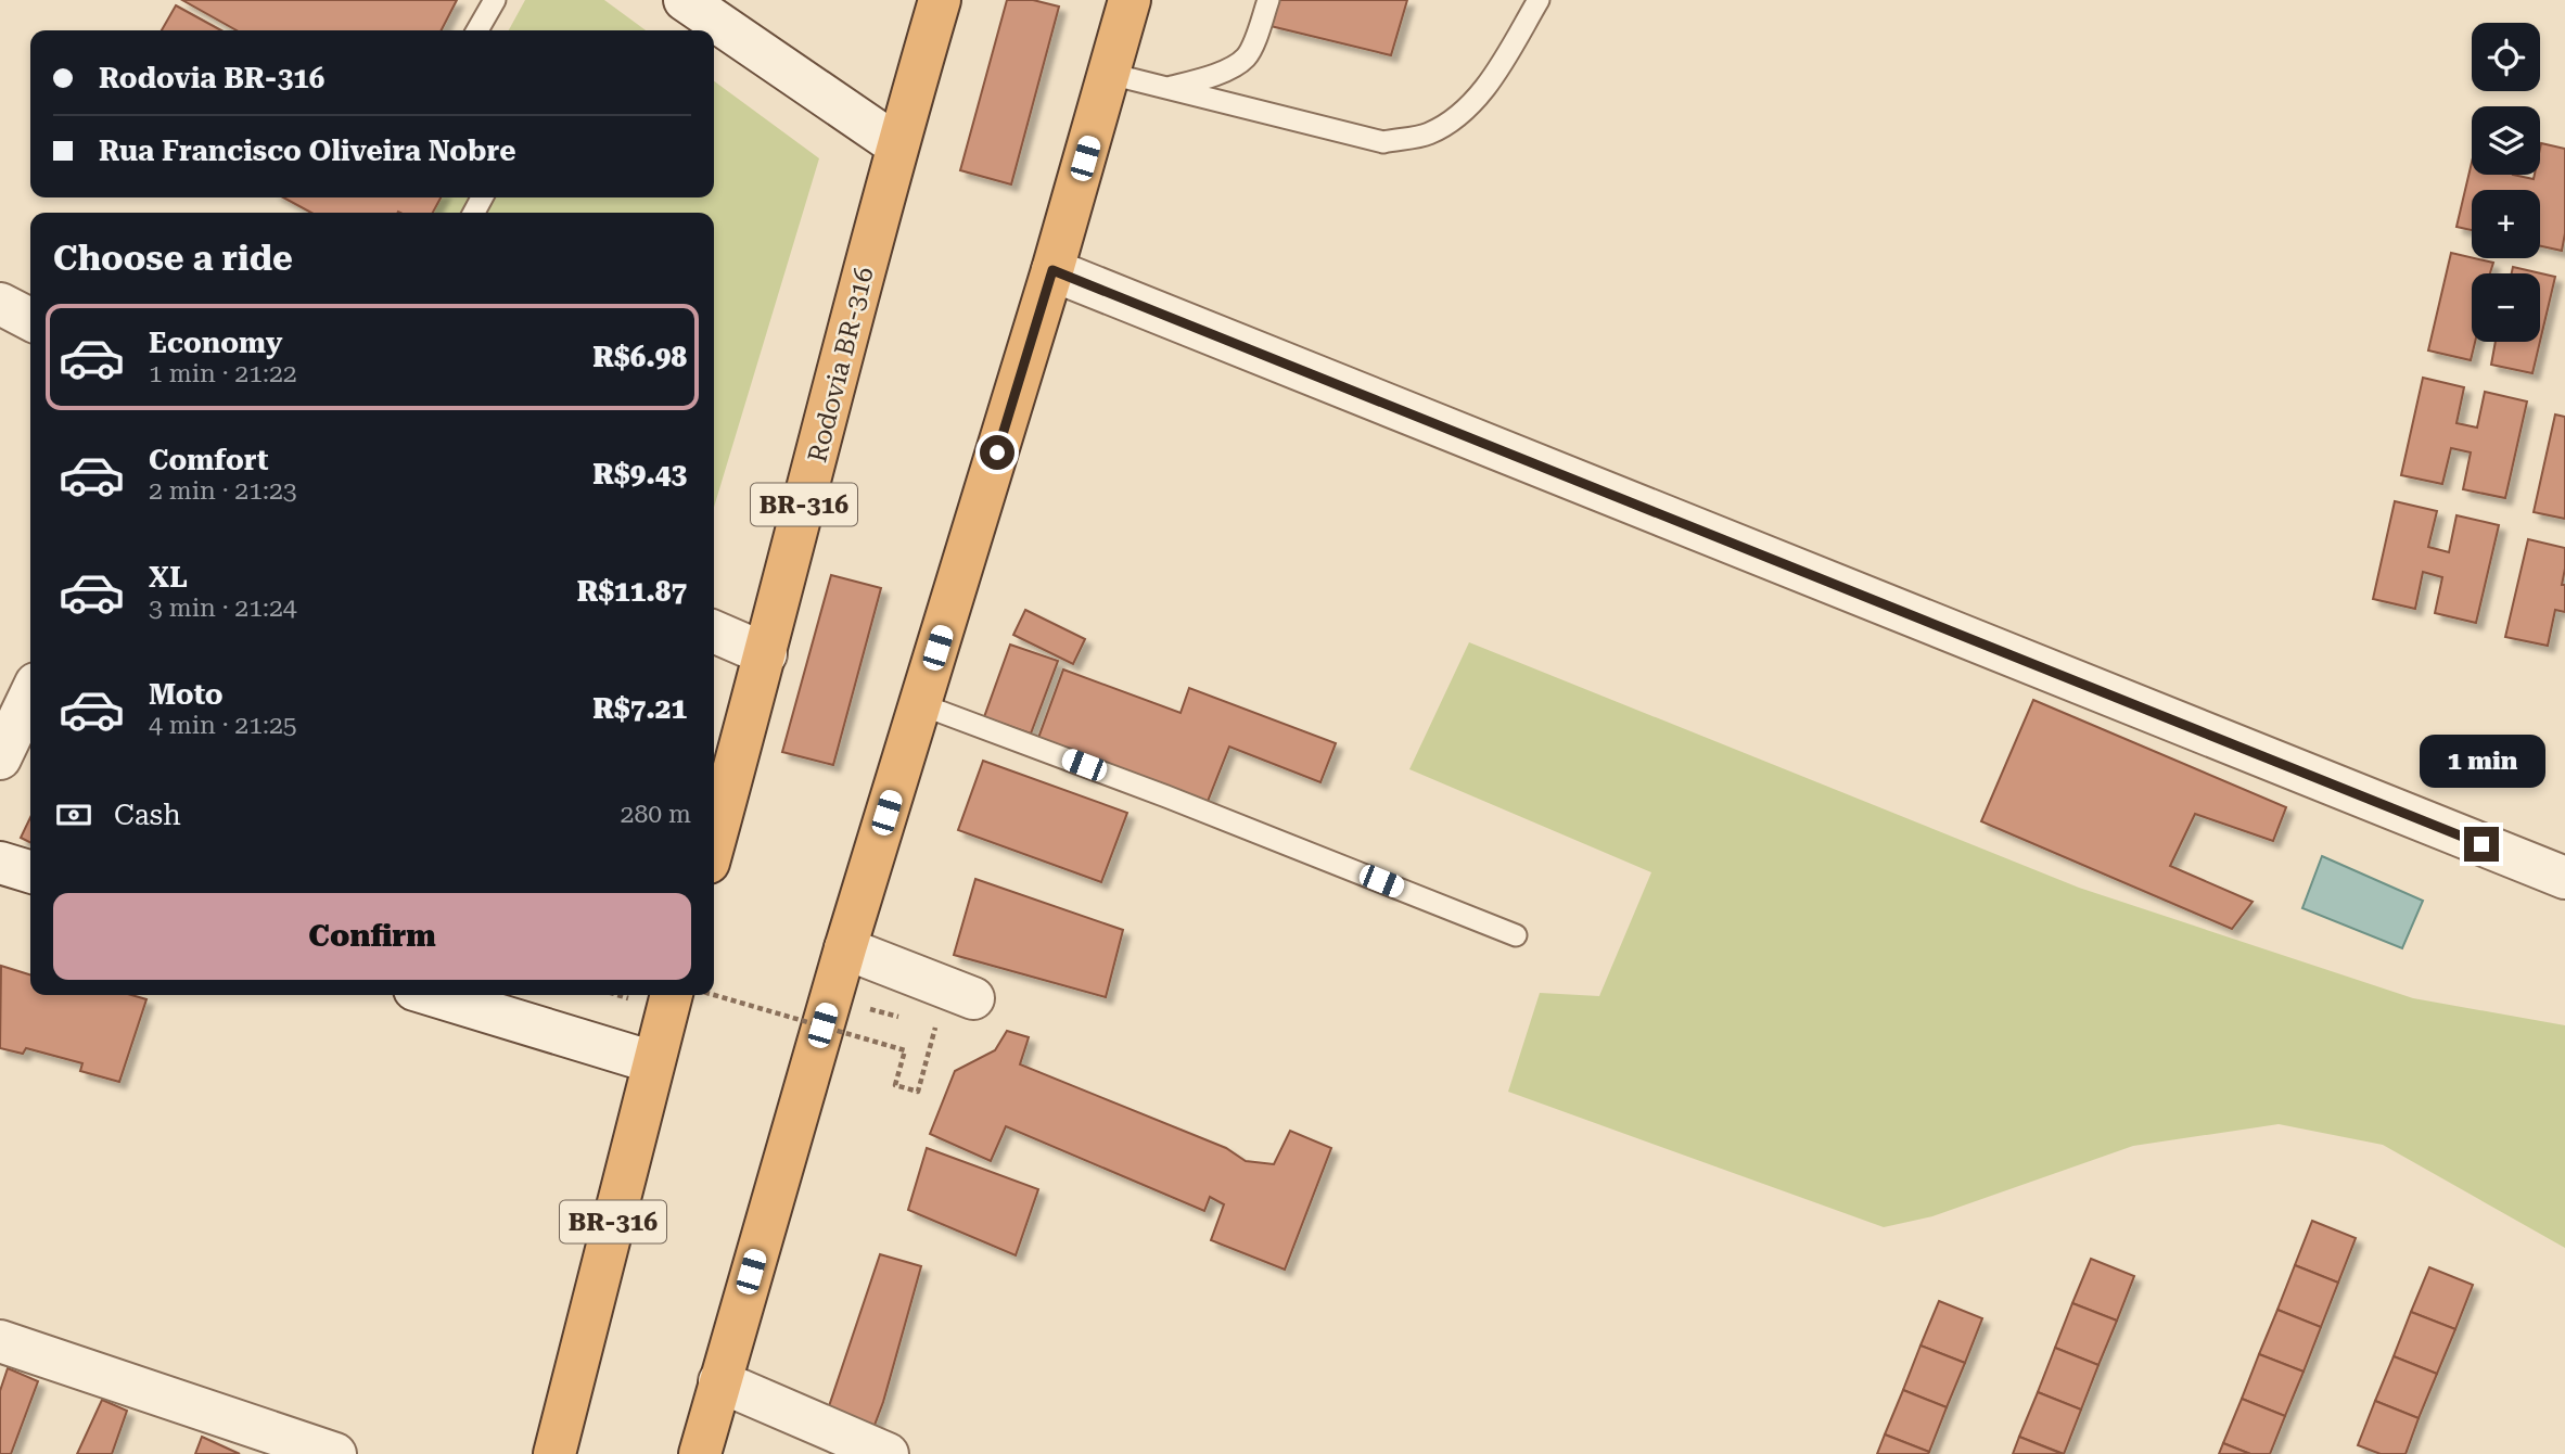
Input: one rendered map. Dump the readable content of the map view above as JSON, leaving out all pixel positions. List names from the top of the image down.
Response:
{
  "streets": {
    "highway": ["Rodovia BR-316", "BR-316"]
  },
  "page": {
    "map_buttons": ["+", "−"],
    "banner": ["Rodovia BR-316", "Rua Francisco Oliveira Nobre"],
    "heading": "Choose a ride",
    "list": [
      {
        "name": "Economy",
        "note": "1 min · 21:22",
        "value": "R$6.98"
      },
      {
        "name": "Comfort",
        "note": "2 min · 21:23",
        "value": "R$9.43"
      },
      {
        "name": "XL",
        "note": "3 min · 21:24",
        "value": "R$11.87"
      },
      {
        "name": "Moto",
        "note": "4 min · 21:25",
        "value": "R$7.21"
      }
    ],
    "bubble": "1 min",
    "pay": ["Cash", "280 m"],
    "buttons": "Confirm"
  }
}
